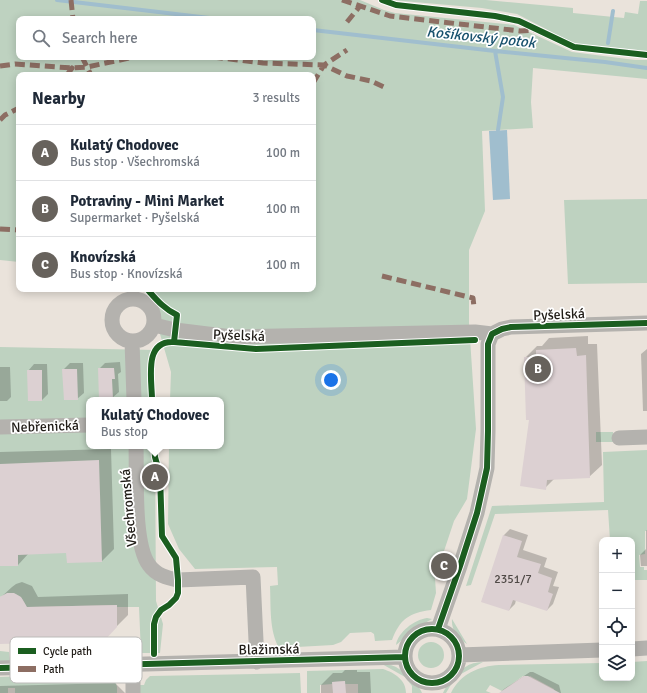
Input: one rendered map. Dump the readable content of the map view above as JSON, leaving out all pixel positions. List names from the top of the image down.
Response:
{
  "streets": {
    "street": [
      "Pyšelská",
      "Nebřenická",
      "Všechromská",
      "Blažimská"
    ]
  },
  "crossings": [
    ["Všechromská", "Blažimská"]
  ],
  "water": ["Košíkovský potok"],
  "house_numbers": ["2351/7"],
  "legend": ["Cycle path", "Path"],
  "page": {
    "search": "Search here",
    "heading": ["Nearby", "3 results"],
    "list": [
      {
        "mark": "A",
        "name": "Kulatý Chodovec",
        "note": "Bus stop · Všechromská",
        "value": "100 m"
      },
      {
        "mark": "B",
        "name": "Potraviny - Mini Market",
        "note": "Supermarket · Pyšelská",
        "value": "100 m"
      },
      {
        "mark": "C",
        "name": "Knovízská",
        "note": "Bus stop · Knovízská",
        "value": "100 m"
      }
    ],
    "pins": ["B", "A", "C"],
    "popup": ["Kulatý Chodovec", "Bus stop"],
    "map_buttons": ["+", "−"]
  }
}
